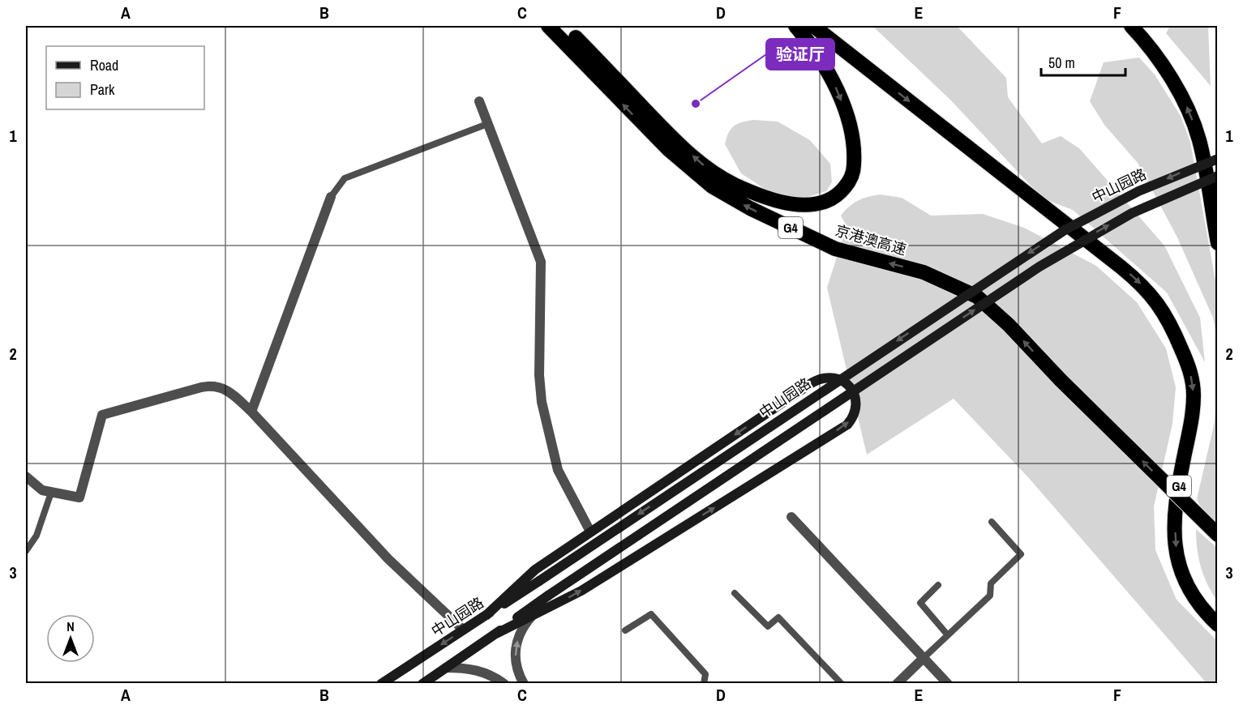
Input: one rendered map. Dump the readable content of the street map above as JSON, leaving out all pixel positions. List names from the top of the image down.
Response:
{
  "streets": {
    "highway": ["G4", "京港澳高速"],
    "main road": ["中山园路"]
  },
  "one_way": ["京港澳高速"],
  "places": ["验证厅"],
  "legend": ["Road", "Park"],
  "scale_bar": "50 m",
  "north": "top",
  "grid": {
    "columns": [
      "A",
      "B",
      "C",
      "D",
      "E",
      "F"
    ],
    "rows": ["1", "2", "3"]
  }
}
